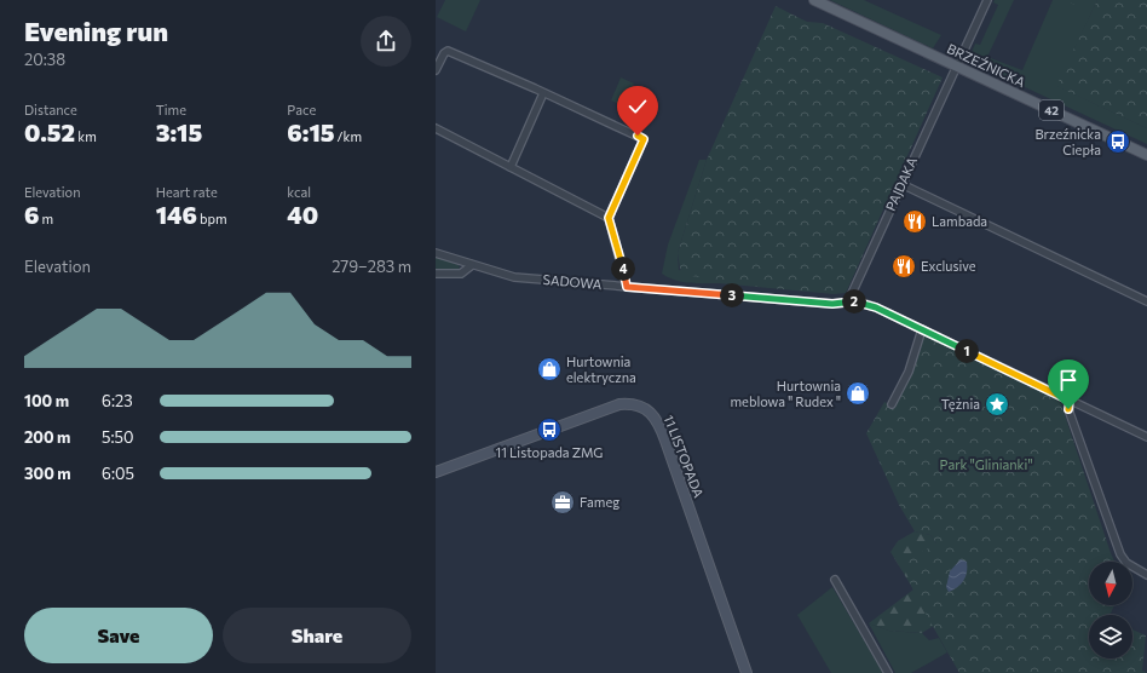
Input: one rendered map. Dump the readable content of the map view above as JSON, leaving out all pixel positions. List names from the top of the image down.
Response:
{
  "streets": {
    "main road": ["BRZEŹNICKA", "42"],
    "street": ["PAJDAKA", "SADOWA", "11 LISTOPADA"]
  },
  "crossings": [
    ["BRZEŹNICKA", "PAJDAKA"],
    ["PAJDAKA", "SADOWA"]
  ],
  "parks": ["Park \"Glinianki\""],
  "places": {
    "bus stop": ["Brzeźnicka Ciepła", "11 Listopada ZMG"],
    "restaurant": ["Lambada", "Exclusive"],
    "shop": ["Hurtownia elektryczna", "Hurtownia meblowa \" Rudex \""],
    "place": ["Tężnia"],
    "office": ["Fameg"]
  },
  "north": "bottom",
  "page": {
    "heading": ["Evening run", "20:38"],
    "stats": [
      ["Distance", "0.52 km"],
      ["Time", "3:15"],
      ["Pace", "6:15 /km"],
      ["Elevation", "6 m"],
      ["Heart rate", "146 bpm"],
      ["kcal", "40"]
    ],
    "chart": ["Elevation", "279–283 m"],
    "pins": [
      "4",
      "3",
      "2",
      "1"
    ],
    "list": [
      {
        "name": "100 m",
        "note": "6:23"
      },
      {
        "name": "200 m",
        "note": "5:50"
      },
      {
        "name": "300 m",
        "note": "6:05"
      }
    ],
    "buttons": ["Save", "Share"]
  }
}
